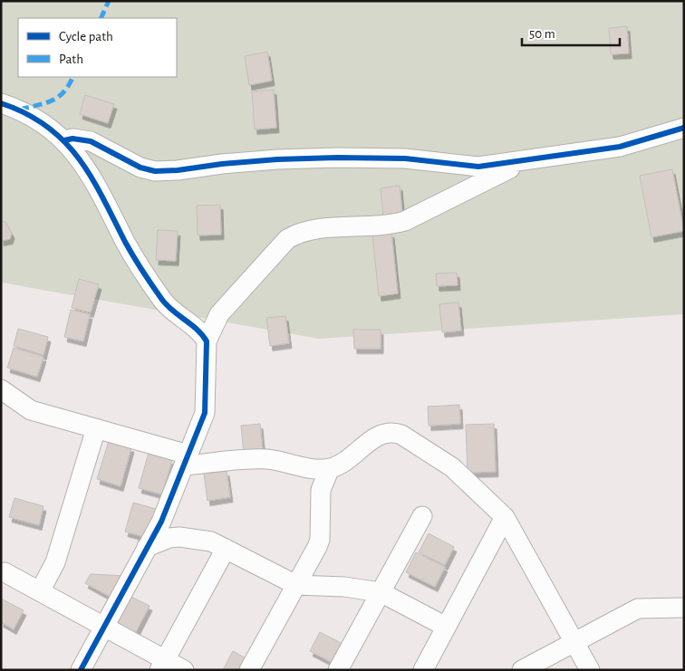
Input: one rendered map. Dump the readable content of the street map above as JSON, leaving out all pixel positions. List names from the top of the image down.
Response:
{
  "legend": ["Cycle path", "Path"],
  "scale_bar": "50 m"
}
